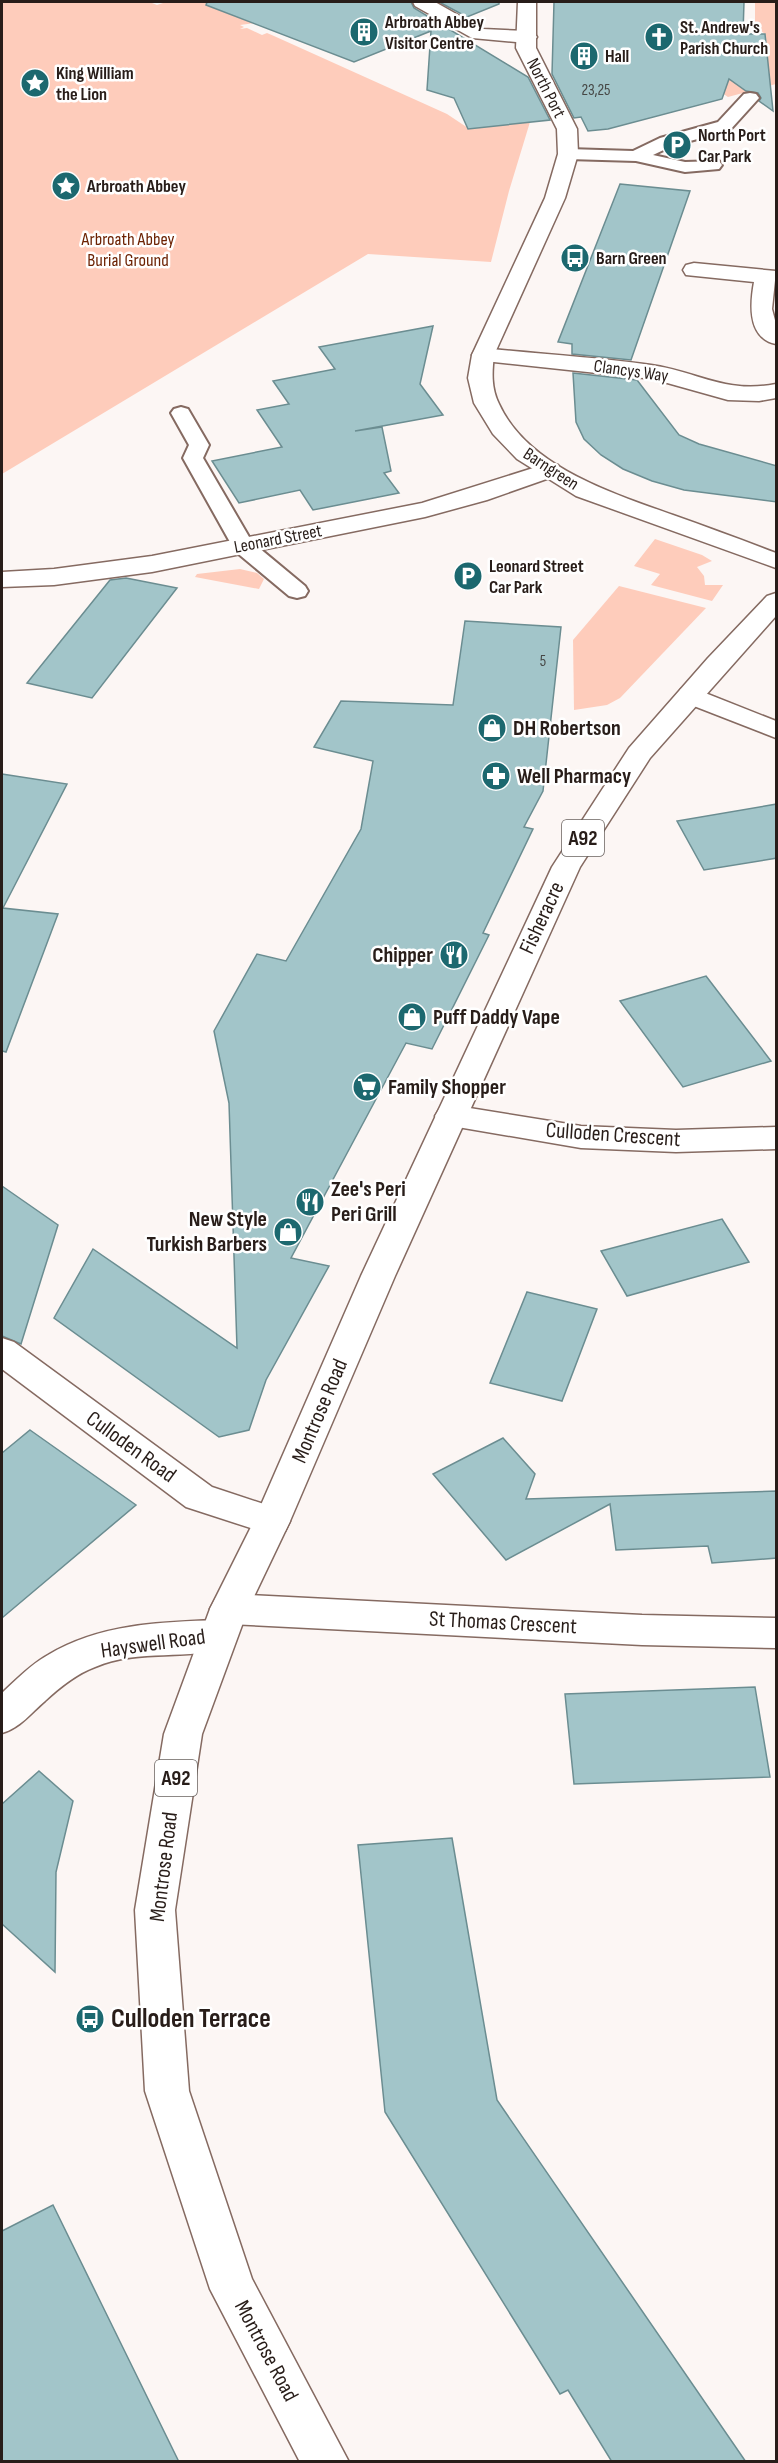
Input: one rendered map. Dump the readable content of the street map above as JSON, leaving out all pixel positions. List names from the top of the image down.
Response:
{
  "streets": {
    "street": [
      "North Port",
      "Clancys Way",
      "Barngreen",
      "Leonard Street",
      "A92",
      "Fisheracre",
      "Culloden Crescent",
      "Montrose Road",
      "Culloden Road",
      "St Thomas Crescent",
      "Hayswell Road"
    ]
  },
  "crossings": [
    ["North Port", "Barngreen"],
    ["Clancys Way", "Barngreen"],
    ["Barngreen", "Leonard Street"],
    ["Fisheracre", "Culloden Crescent"],
    ["Fisheracre", "Montrose Road"],
    ["Culloden Crescent", "Montrose Road"],
    ["Montrose Road", "Culloden Road"],
    ["Montrose Road", "St Thomas Crescent"],
    ["Montrose Road", "Hayswell Road"],
    ["St Thomas Crescent", "Hayswell Road"]
  ],
  "parks": ["Arbroath Abbey Burial Ground"],
  "places": {
    "building": ["Arbroath Abbey Visitor Centre", "Hall"],
    "church": ["St. Andrew's Parish Church"],
    "place": ["King William the Lion", "Arbroath Abbey"],
    "parking": ["North Port Car Park", "Leonard Street Car Park"],
    "bus stop": ["Barn Green", "Culloden Terrace"],
    "shop": ["DH Robertson", "Puff Daddy Vape", "New Style Turkish Barbers"],
    "pharmacy": ["Well Pharmacy"],
    "restaurant": ["Chipper", "Zee's Peri Peri Grill"],
    "supermarket": ["Family Shopper"]
  },
  "house_numbers": ["23,25", "5"]
}
